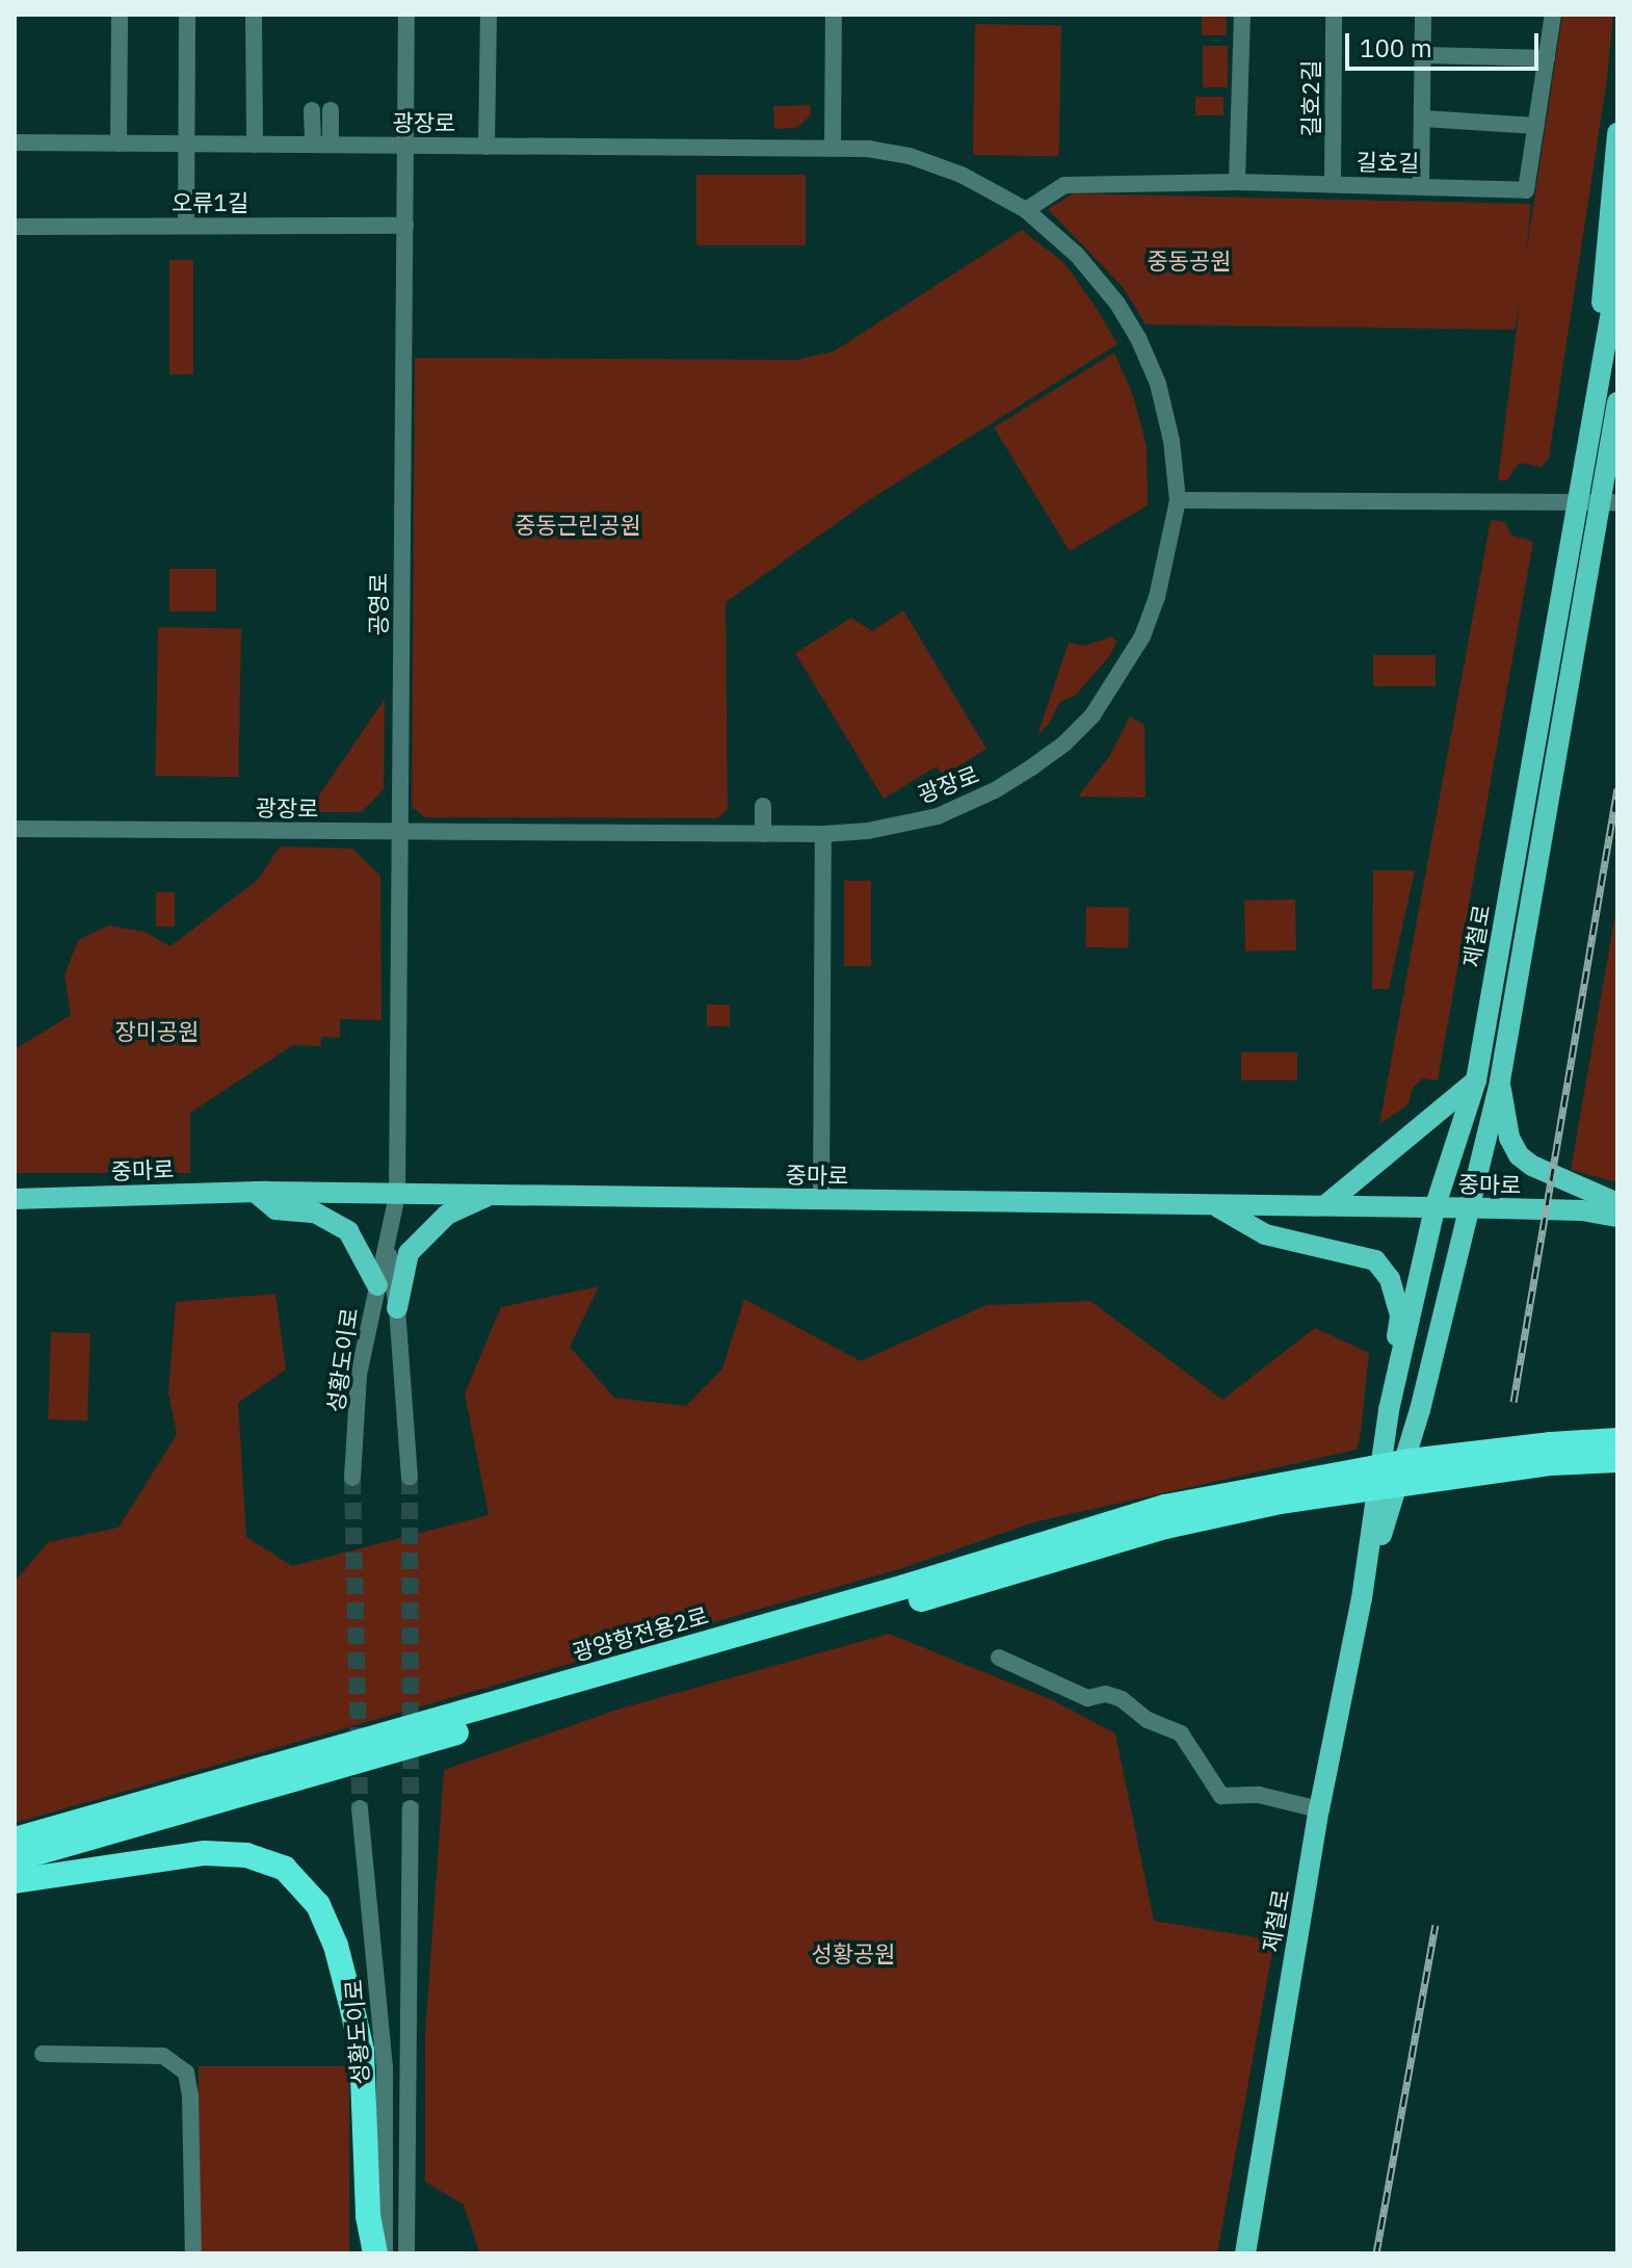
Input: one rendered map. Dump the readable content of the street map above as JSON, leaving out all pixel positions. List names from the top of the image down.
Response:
{
  "streets": {
    "highway": ["광양항전용2로"],
    "main road": ["제철로", "중마로"],
    "street": [
      "길호2길",
      "광장로",
      "길호길",
      "오류1길",
      "공영로",
      "성황도이로"
    ]
  },
  "crossings": [
    ["길호2길", "길호길"],
    ["광장로", "길호길"],
    ["광장로", "공영로"],
    ["오류1길", "공영로"],
    ["공영로", "중마로"],
    ["공영로", "성황도이로"],
    ["제철로", "중마로"],
    ["중마로", "성황도이로"]
  ],
  "parks": [
    "중동공원",
    "중동근린공원",
    "장미공원",
    "성황공원"
  ],
  "scale_bar": "100 m"
}
